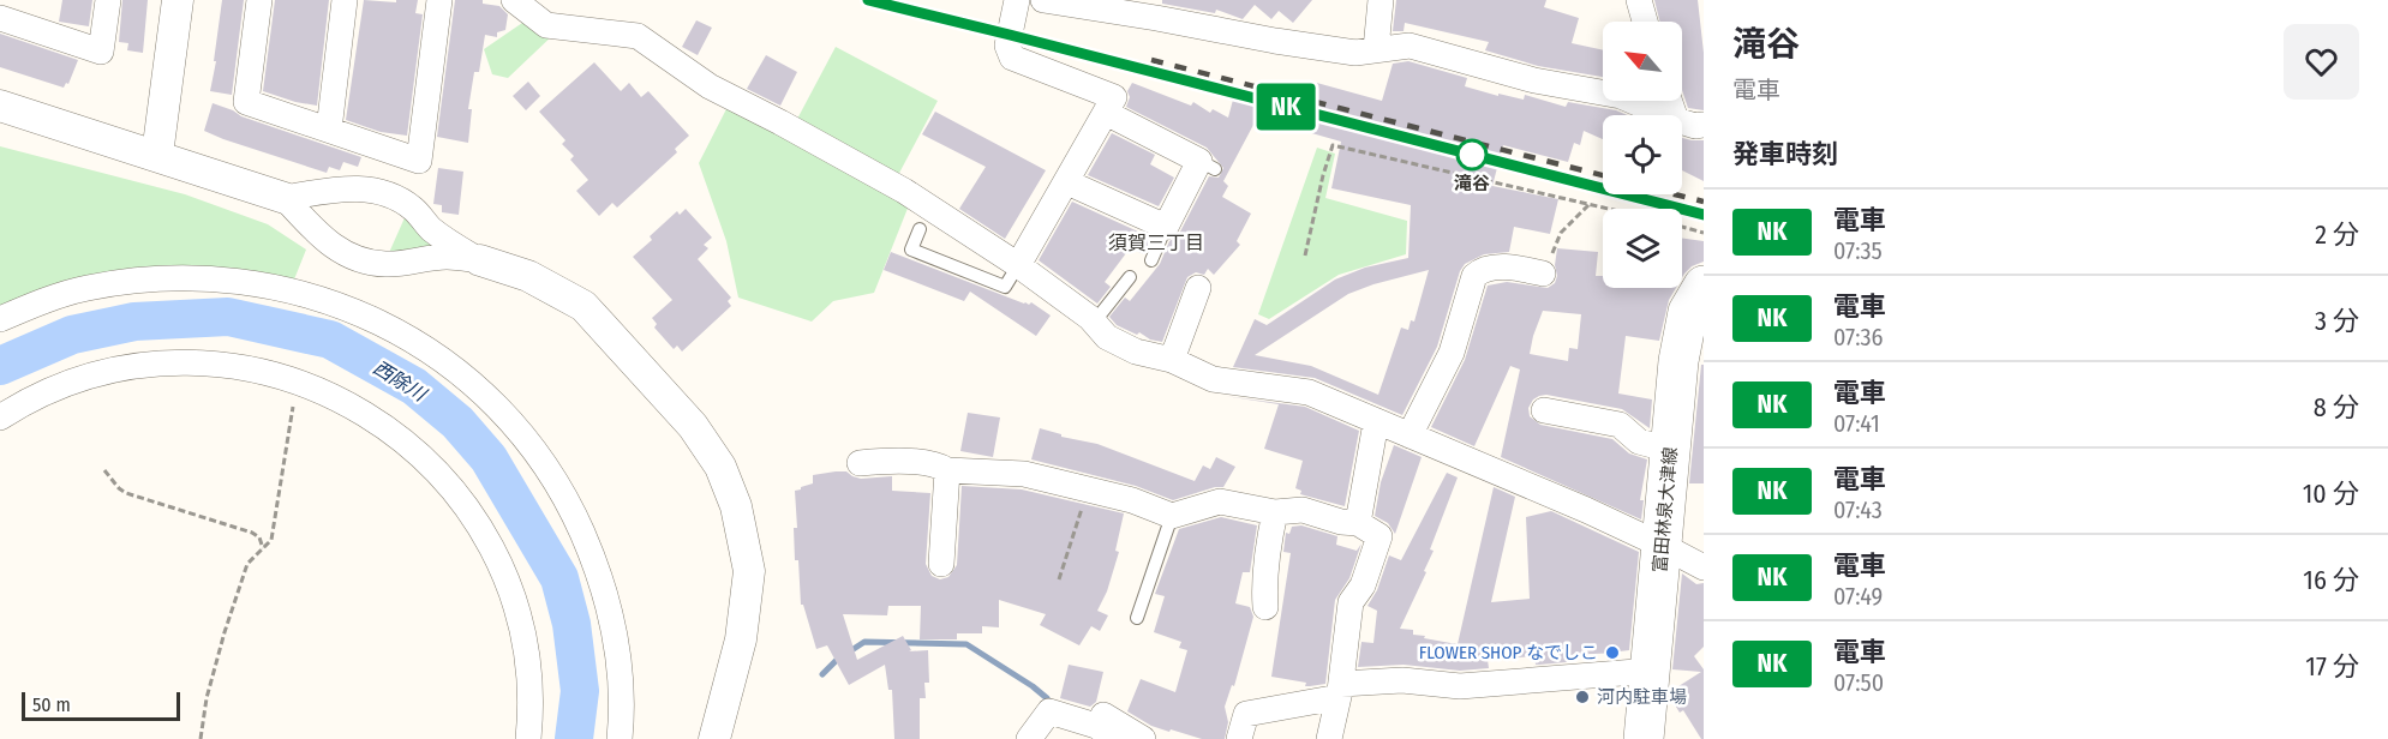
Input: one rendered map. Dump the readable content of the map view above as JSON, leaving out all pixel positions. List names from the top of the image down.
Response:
{
  "streets": {
    "main road": ["富田林泉大津線"]
  },
  "districts": ["須賀三丁目"],
  "water": ["西除川"],
  "places": ["滝谷", "FLOWER SHOP なでしこ", "河内駐車場"],
  "scale_bar": "50 m",
  "north": "top left",
  "page": {
    "on_map": "NK",
    "heading": [
      ["滝谷", "電車"],
      "発車時刻"
    ],
    "list": [
      {
        "mark": "NK",
        "name": "電車",
        "note": "07:35",
        "value": "2 分"
      },
      {
        "mark": "NK",
        "name": "電車",
        "note": "07:36",
        "value": "3 分"
      },
      {
        "mark": "NK",
        "name": "電車",
        "note": "07:41",
        "value": "8 分"
      },
      {
        "mark": "NK",
        "name": "電車",
        "note": "07:43",
        "value": "10 分"
      },
      {
        "mark": "NK",
        "name": "電車",
        "note": "07:49",
        "value": "16 分"
      },
      {
        "mark": "NK",
        "name": "電車",
        "note": "07:50",
        "value": "17 分"
      }
    ],
    "scale": "50 m"
  }
}
